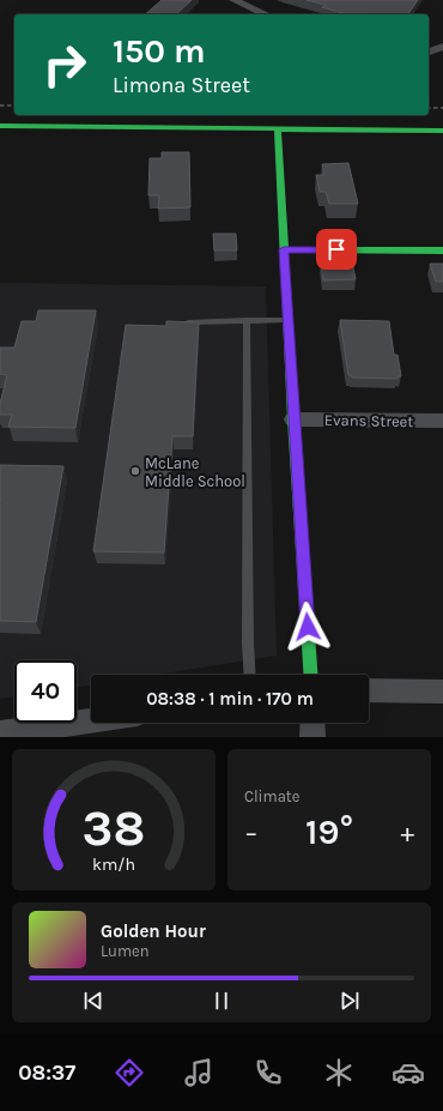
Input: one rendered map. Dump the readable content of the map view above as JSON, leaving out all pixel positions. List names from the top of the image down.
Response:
{
  "streets": {
    "street": ["Evans Street"]
  },
  "places": ["McLane Middle School"],
  "page": {
    "turn": ["150 m", "Limona Street"],
    "limit": "40",
    "trip": "08:38 · 1 min · 170 m",
    "tile": "Climate",
    "heat": ["−", "19°", "+"],
    "song": ["Golden Hour", "Lumen"],
    "tabs": "08:37",
    "gauge": ["38", "km/h"]
  }
}
